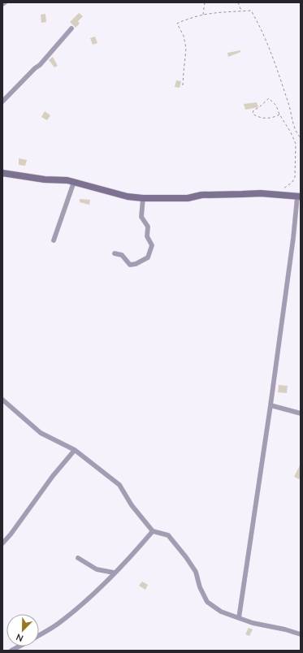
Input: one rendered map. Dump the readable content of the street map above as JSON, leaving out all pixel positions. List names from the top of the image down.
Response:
{
  "north": "bottom left"
}
